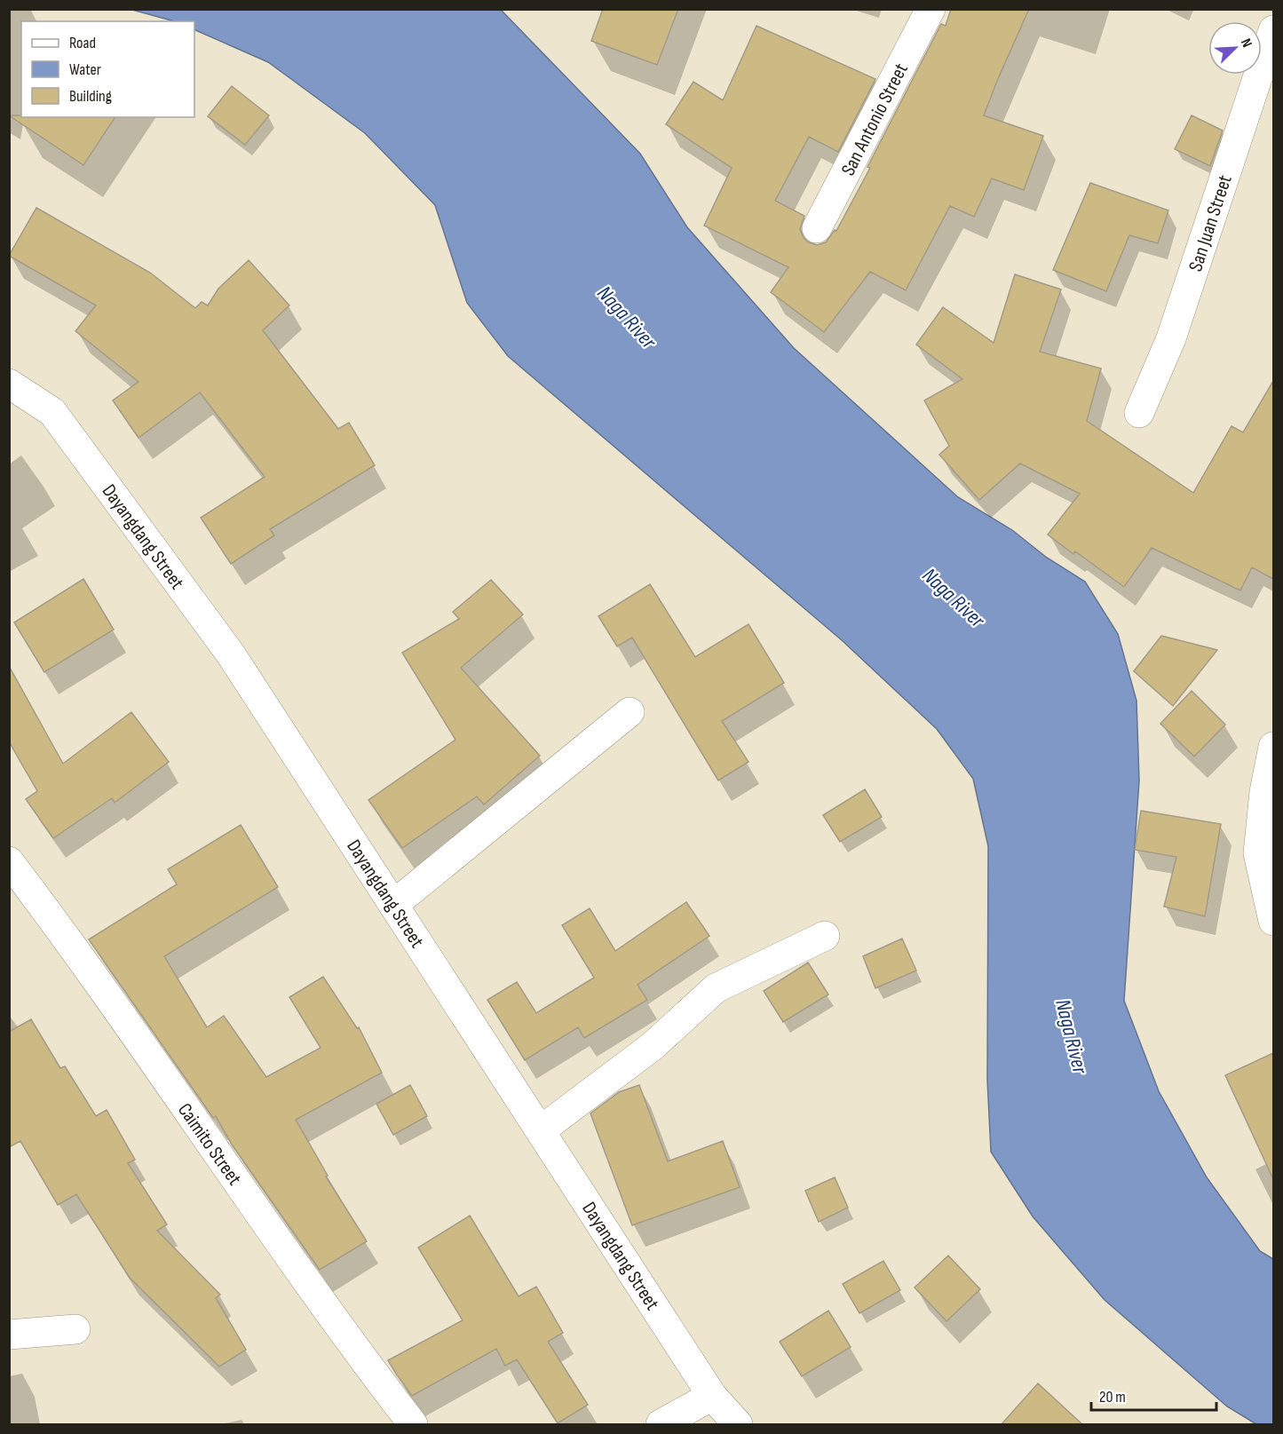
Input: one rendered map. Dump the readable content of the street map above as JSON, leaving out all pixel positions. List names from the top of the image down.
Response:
{
  "streets": {
    "street": [
      "San Antonio Street",
      "San Juan Street",
      "Dayangdang Street",
      "Caimito Street"
    ]
  },
  "water": ["Naga River"],
  "legend": ["Road", "Water", "Building"],
  "scale_bar": "20 m",
  "north": "top right"
}
